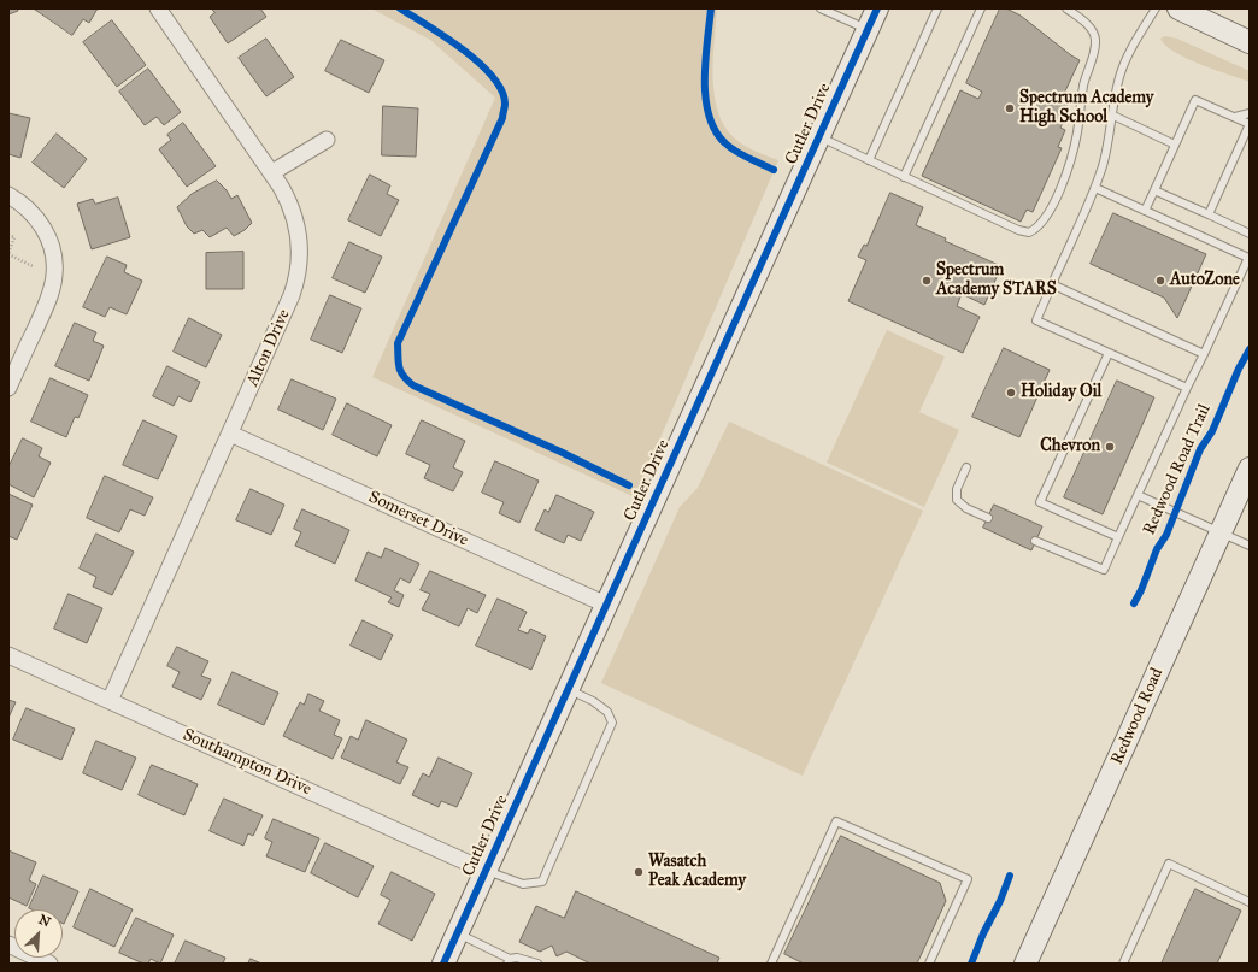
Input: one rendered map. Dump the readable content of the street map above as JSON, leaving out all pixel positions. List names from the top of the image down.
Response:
{
  "streets": {
    "street": [
      "Cutler Drive",
      "Alton Drive",
      "Somerset Drive",
      "Redwood Road",
      "Southampton Drive"
    ],
    "cycle path": ["Redwood Road Trail"]
  },
  "crossings": [
    ["Cutler Drive", "Somerset Drive"],
    ["Cutler Drive", "Southampton Drive"],
    ["Alton Drive", "Somerset Drive"],
    ["Alton Drive", "Southampton Drive"]
  ],
  "places": [
    "Spectrum Academy High School",
    "Spectrum Academy STARS",
    "AutoZone",
    "Holiday Oil",
    "Chevron",
    "Wasatch Peak Academy"
  ],
  "north": "top right"
}
